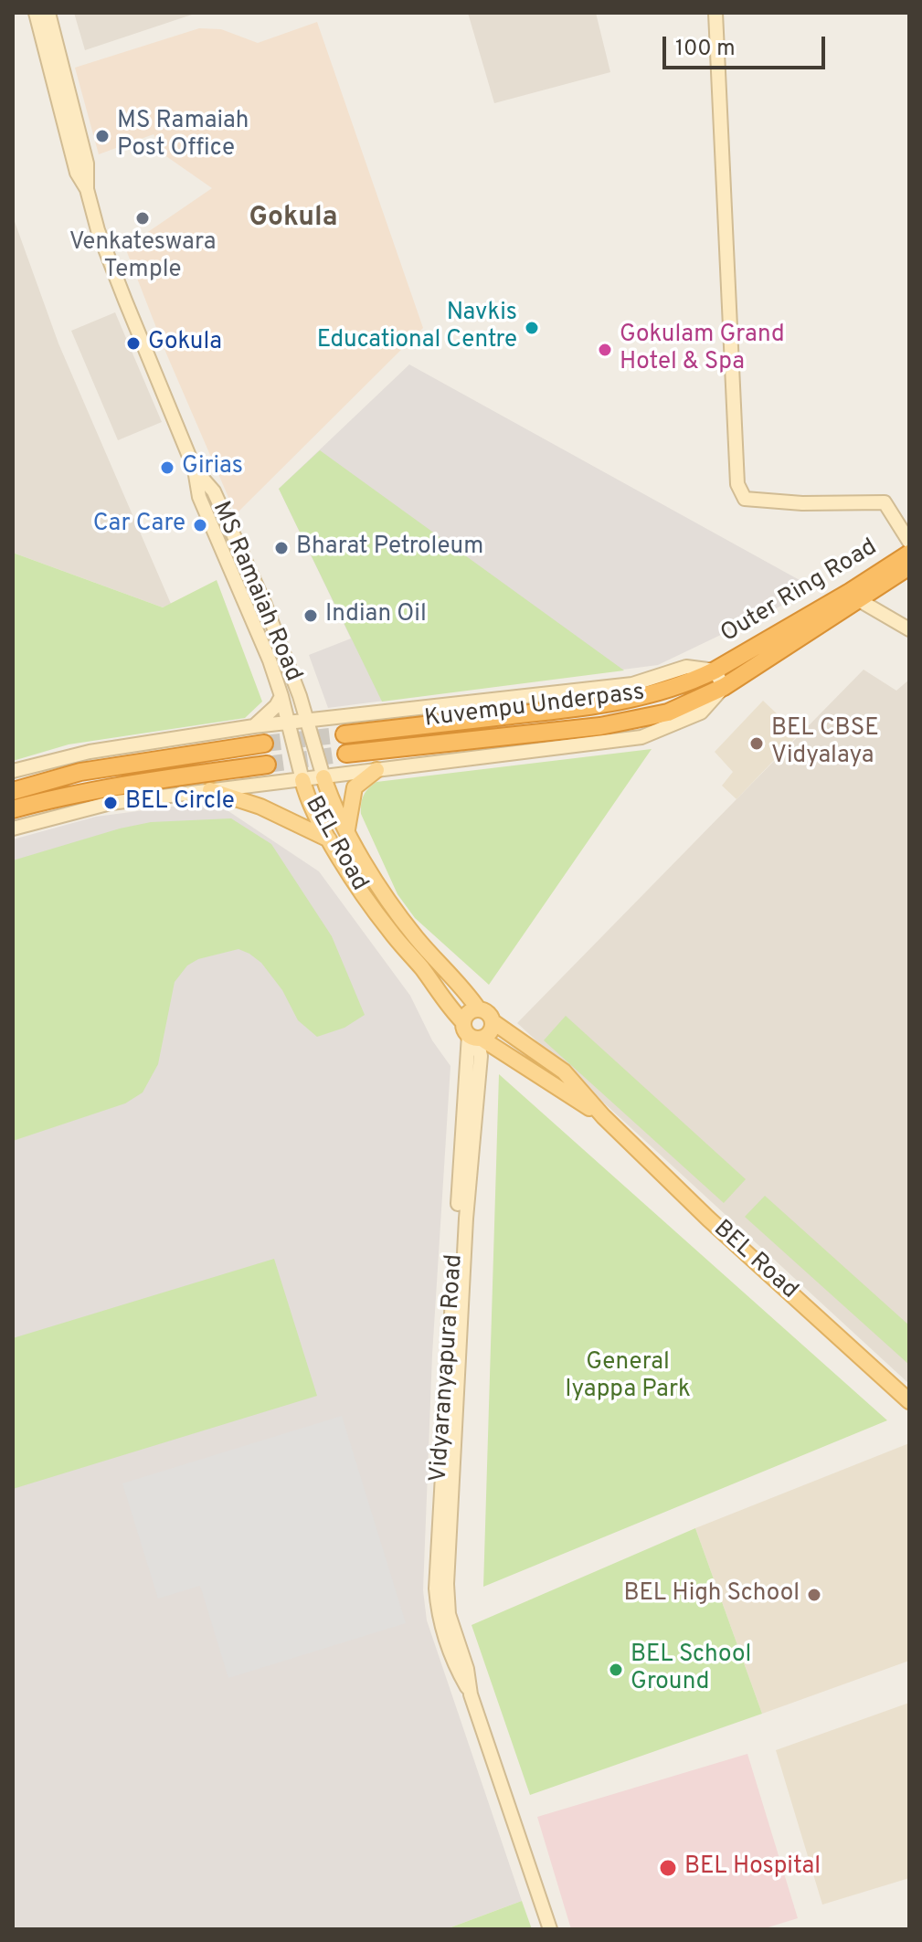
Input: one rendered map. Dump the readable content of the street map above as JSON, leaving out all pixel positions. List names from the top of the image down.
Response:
{
  "streets": {
    "highway": ["Outer Ring Road", "Kuvempu Underpass"],
    "main road": ["BEL Road"],
    "street": ["MS Ramaiah Road", "Vidyaranyapura Road"]
  },
  "crossings": [
    ["MS Ramaiah Road", "BEL Road"],
    ["Outer Ring Road", "Kuvempu Underpass"],
    ["BEL Road", "Vidyaranyapura Road"]
  ],
  "districts": ["Gokula"],
  "parks": ["General Iyappa Park"],
  "places": [
    "MS Ramaiah Post Office",
    "Venkateswara Temple",
    "Navkis Educational Centre",
    "Gokula",
    "Gokulam Grand Hotel & Spa",
    "Girias",
    "Car Care",
    "Bharat Petroleum",
    "Indian Oil",
    "BEL CBSE Vidyalaya",
    "BEL Circle",
    "BEL High School",
    "BEL School Ground",
    "BEL Hospital"
  ],
  "scale_bar": "100 m"
}
